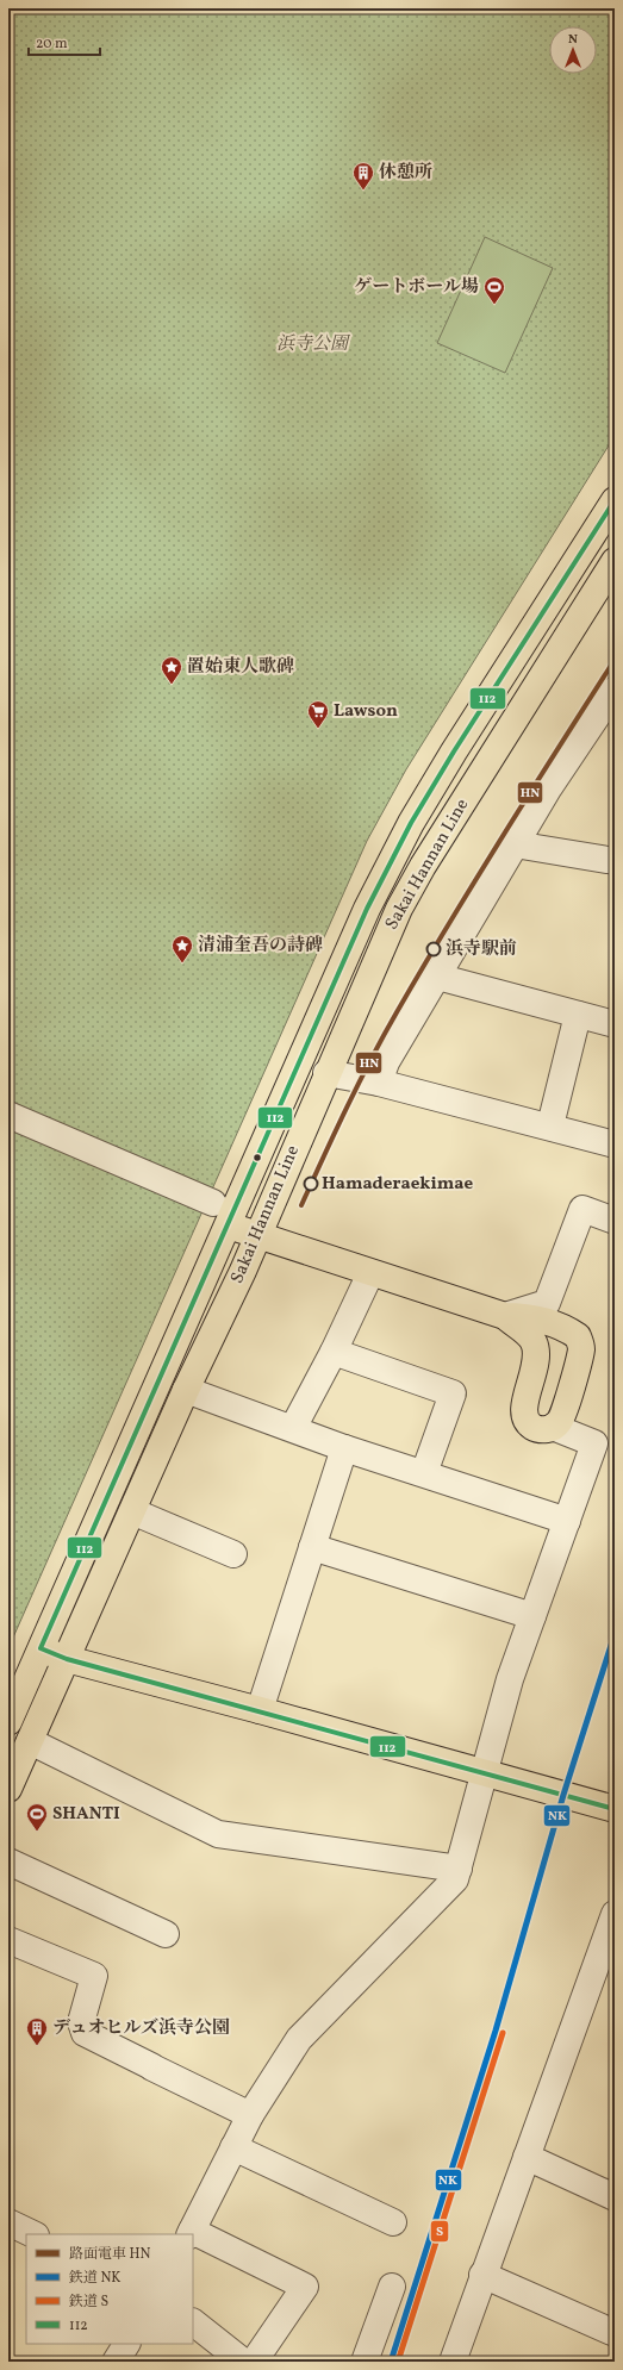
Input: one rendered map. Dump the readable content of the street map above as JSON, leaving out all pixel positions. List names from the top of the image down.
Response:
{
  "streets": {
    "main road": ["Sakai Hannan Line"]
  },
  "parks": ["浜寺公園"],
  "places": {
    "building": ["休憩所", "デュオヒルズ浜寺公園"],
    "sports": ["ゲートボール場", "SHANTI"],
    "place": ["置始東人歌碑", "清浦奎吾の詩碑"],
    "supermarket": ["Lawson"],
    "other": ["浜寺駅前", "Hamaderaekimae"]
  },
  "lines": [
    "transit line 112",
    "tram line HN",
    "rail line NK",
    "rail line S"
  ],
  "legend": [
    "路面電車 HN",
    "鉄道 NK",
    "鉄道 S",
    "112"
  ],
  "scale_bar": "20 m",
  "north": "top"
}
